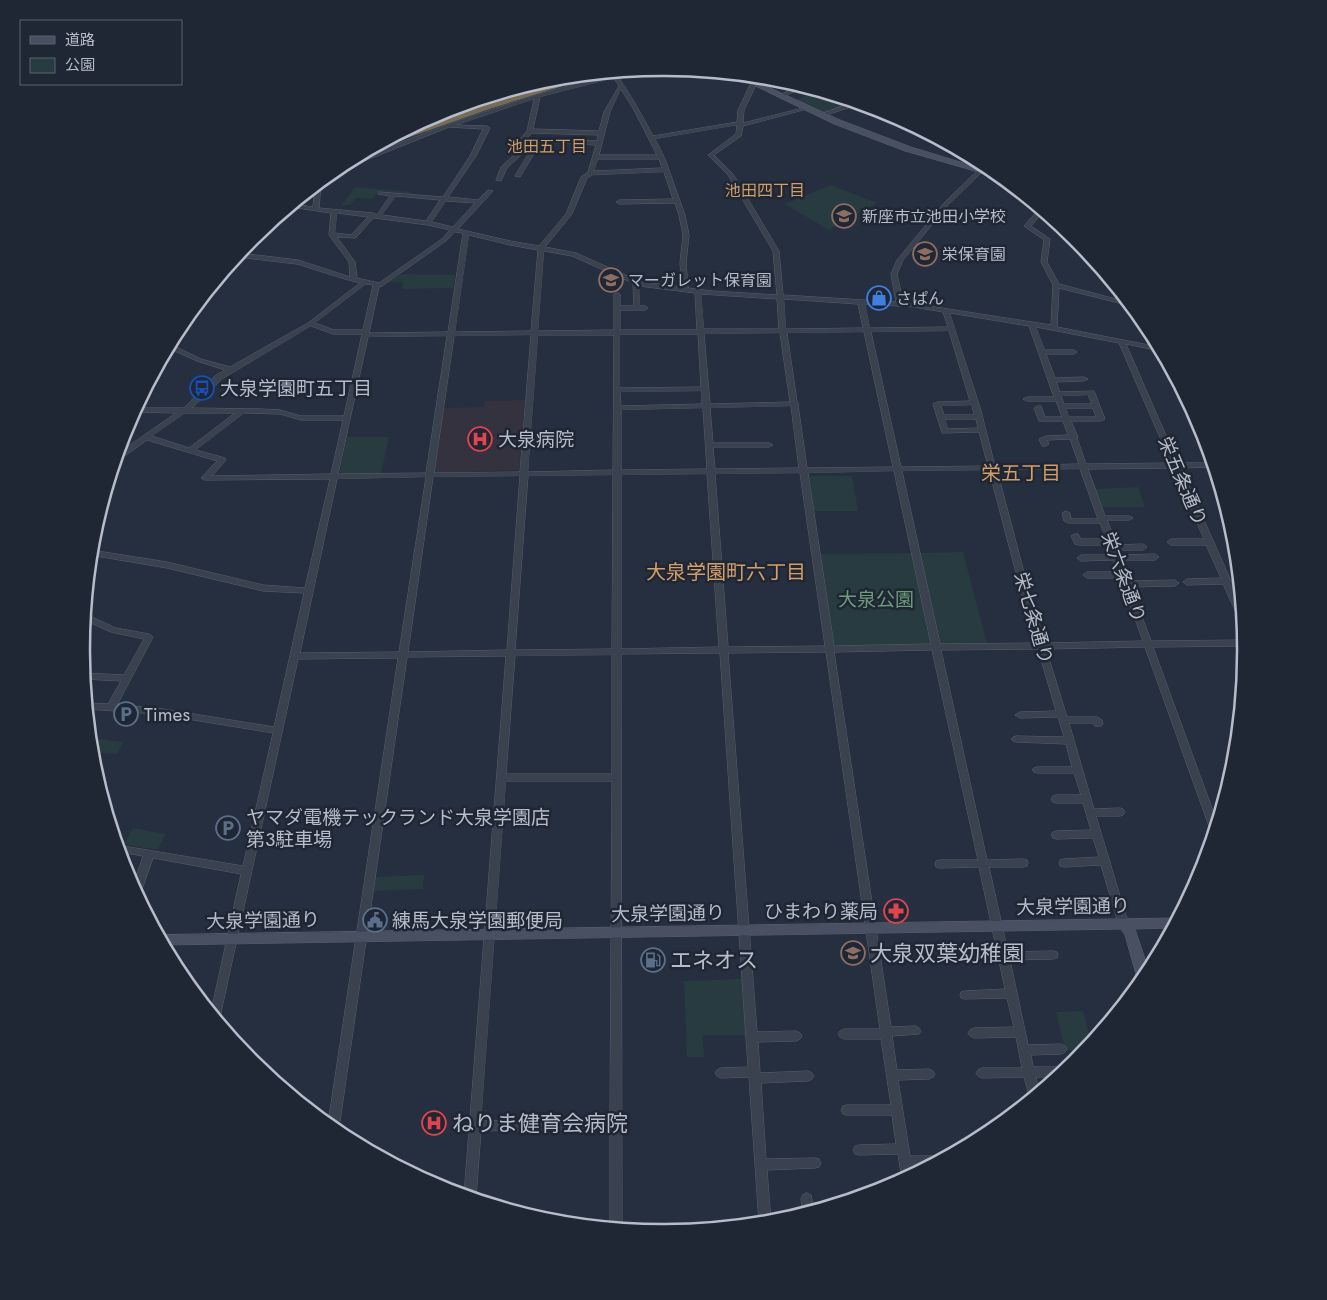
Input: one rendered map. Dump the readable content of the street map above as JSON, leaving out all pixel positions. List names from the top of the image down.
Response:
{
  "streets": {
    "street": [
      "栄五条通り",
      "栄六条通り",
      "栄七条通り",
      "大泉学園通り"
    ]
  },
  "crossings": [
    ["栄七条通り", "大泉学園通り"]
  ],
  "districts": [
    "池田五丁目",
    "池田四丁目",
    "栄五丁目",
    "大泉学園町六丁目"
  ],
  "parks": ["大泉公園"],
  "places": {
    "school or university": [
      "新座市立池田小学校",
      "栄保育園",
      "マーガレット保育園",
      "大泉双葉幼稚園"
    ],
    "shop": ["さぱん"],
    "bus stop": ["大泉学園町五丁目"],
    "hospital": ["大泉病院", "ねりま健育会病院"],
    "parking": ["Times", "ヤマダ電機テックランド大泉学園店 第3駐車場"],
    "pharmacy": ["ひまわり薬局"],
    "public building": ["練馬大泉学園郵便局"],
    "fuel station": ["エネオス"]
  },
  "legend": ["道路", "公園"]
}
